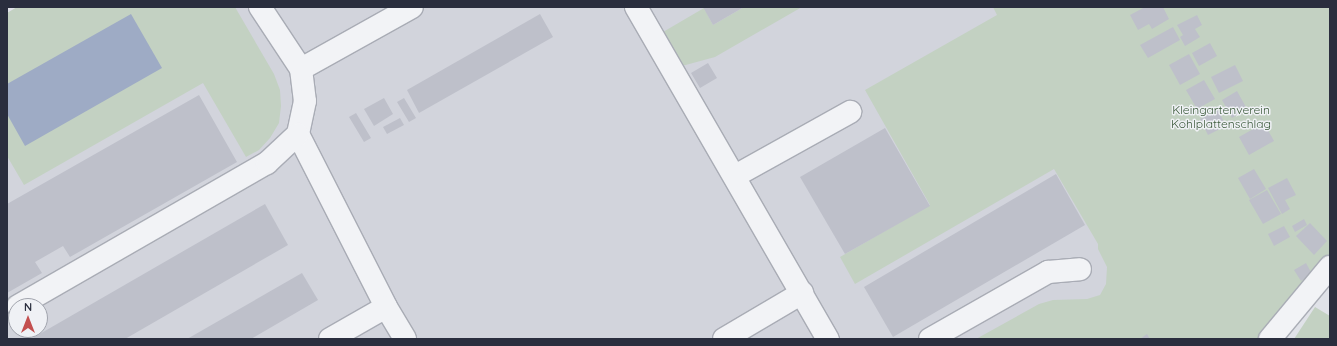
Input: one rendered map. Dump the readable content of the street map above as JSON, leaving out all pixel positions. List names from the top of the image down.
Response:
{
  "parks": ["Kleingartenverein Kohlplattenschlag"],
  "north": "top"
}
